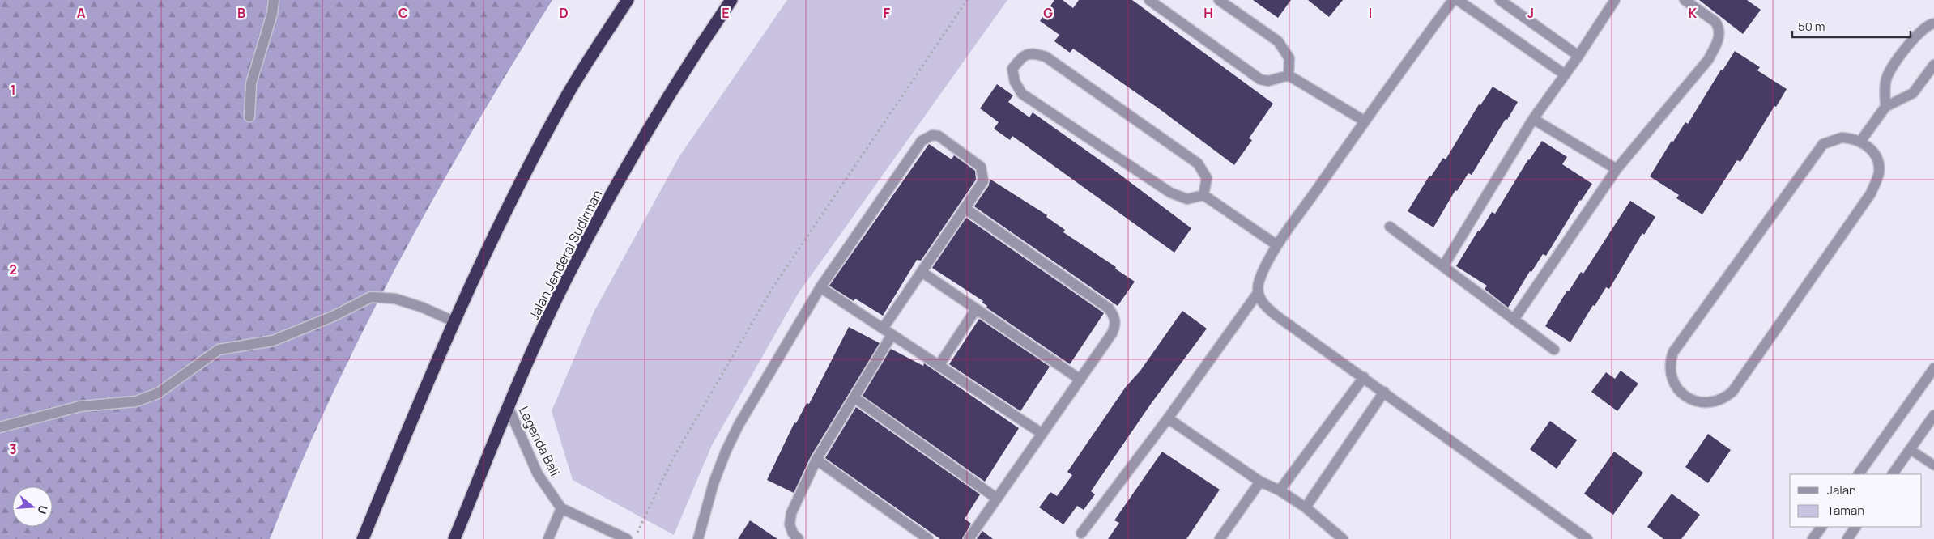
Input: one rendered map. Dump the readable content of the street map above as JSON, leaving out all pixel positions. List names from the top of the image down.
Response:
{
  "streets": {
    "highway": ["Jalan Jenderal Sudirman"],
    "street": ["Legenda Bali"]
  },
  "crossings": [
    ["Jalan Jenderal Sudirman", "Legenda Bali"]
  ],
  "legend": ["Jalan", "Taman"],
  "scale_bar": "50 m",
  "north": "right",
  "grid": {
    "columns": [
      "A",
      "B",
      "C",
      "D",
      "E",
      "F",
      "G",
      "H",
      "I",
      "J",
      "K"
    ],
    "rows": ["1", "2", "3"]
  }
}
